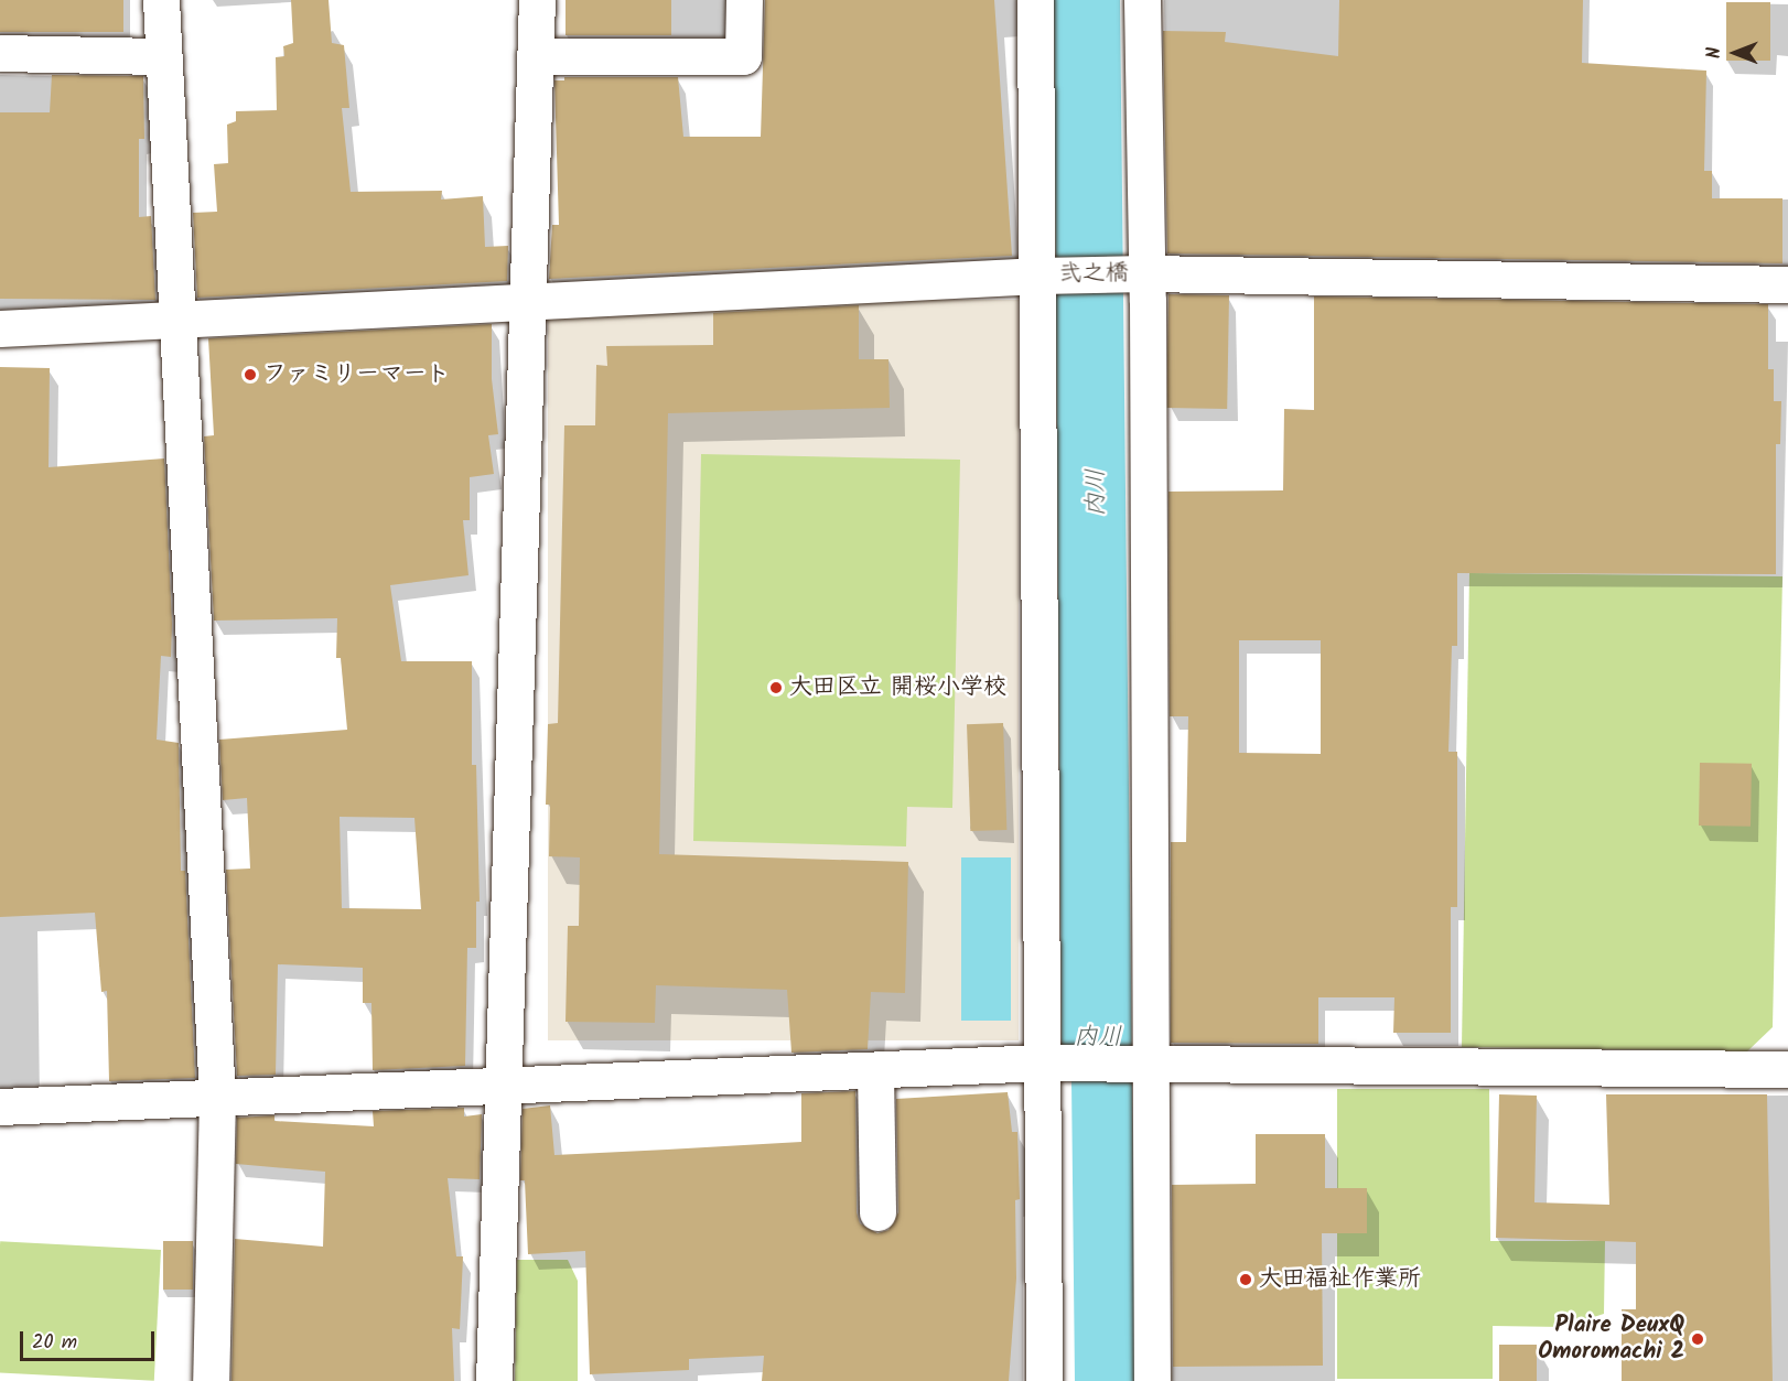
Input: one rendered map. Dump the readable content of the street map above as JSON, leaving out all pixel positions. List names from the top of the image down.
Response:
{
  "streets": {
    "street": ["弐之橋"]
  },
  "water": ["内川"],
  "places": [
    "ファミリーマート",
    "大田区立 開桜小学校",
    "大田福祉作業所",
    "Plaire DeuxQ Omoromachi 2"
  ],
  "scale_bar": "20 m",
  "north": "left"
}
